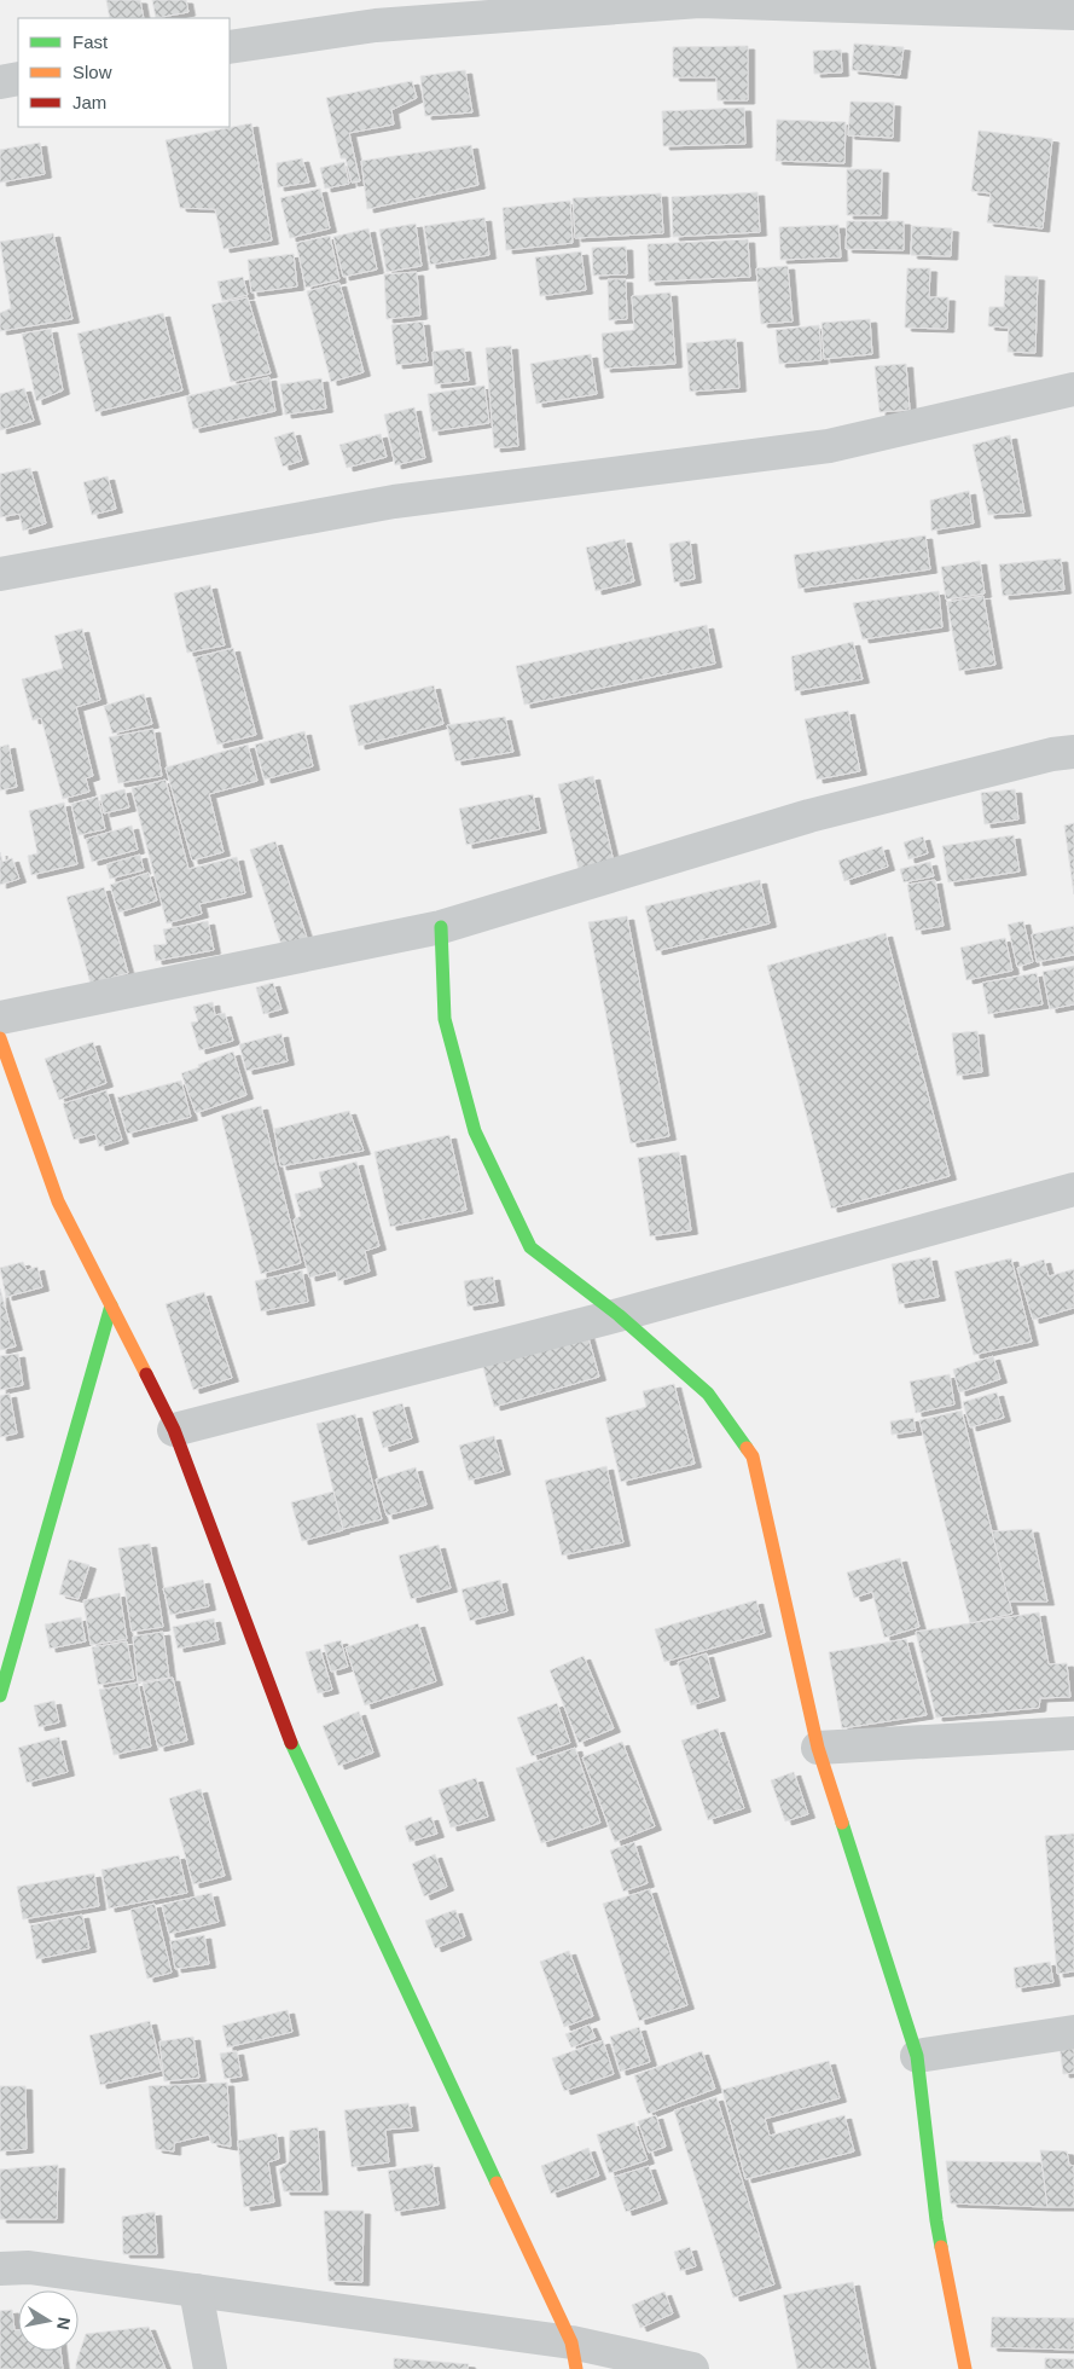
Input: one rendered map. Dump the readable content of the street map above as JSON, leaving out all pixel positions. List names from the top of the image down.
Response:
{
  "legend": ["Fast", "Slow", "Jam"],
  "north": "right"
}
